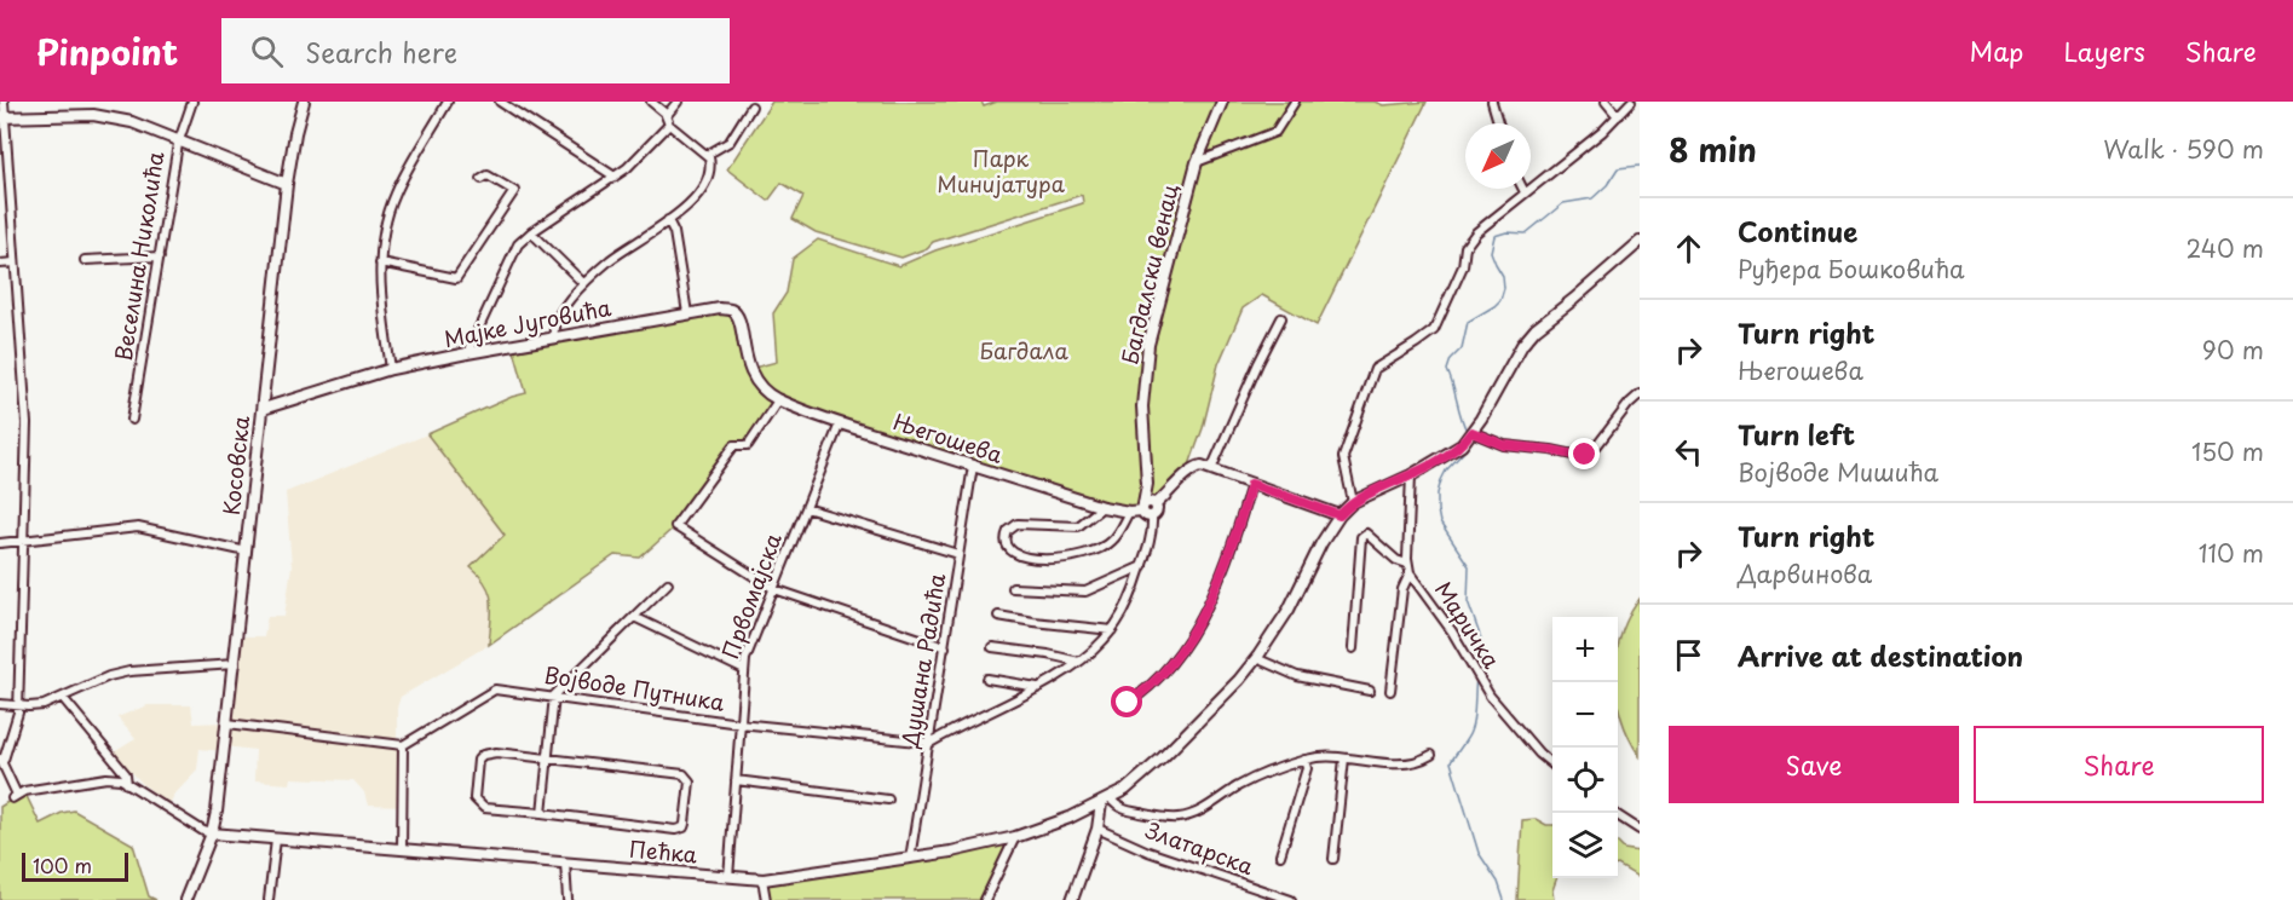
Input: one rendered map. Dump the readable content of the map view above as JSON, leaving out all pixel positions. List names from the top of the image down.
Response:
{
  "streets": {
    "street": [
      "Веселина Николића",
      "Багдалски венац",
      "Мајке Југовића",
      "Његошева",
      "Косовска",
      "Првомајска",
      "Маричка",
      "Душана Радића",
      "Војводе Путника",
      "Златарска",
      "Пећка"
    ]
  },
  "crossings": [
    ["Багдалски венац", "Његошева"],
    ["Мајке Југовића", "Његошева"],
    ["Мајке Југовића", "Косовска"],
    ["Његошева", "Првомајска"],
    ["Његошева", "Душана Радића"],
    ["Косовска", "Пећка"],
    ["Првомајска", "Војводе Путника"],
    ["Првомајска", "Пећка"],
    ["Душана Радића", "Војводе Путника"],
    ["Душана Радића", "Пећка"]
  ],
  "parks": ["Парк Минијатура", "Багдала"],
  "scale_bar": "100 m",
  "north": "bottom left",
  "page": {
    "header": "Pinpoint",
    "search": "Search here",
    "nav": ["Map", "Layers", "Share"],
    "heading": ["8 min", "Walk · 590 m"],
    "list": [
      ["Continue", "Руђера Бошковића", "240 m"],
      ["Turn right", "Његошева", "90 m"],
      ["Turn left", "Војводе Мишића", "150 m"],
      ["Turn right", "Дарвинова", "110 m"],
      "Arrive at destination"
    ],
    "map_buttons": ["+", "−"],
    "buttons": ["Save", "Share"],
    "scale": "100 m"
  }
}
